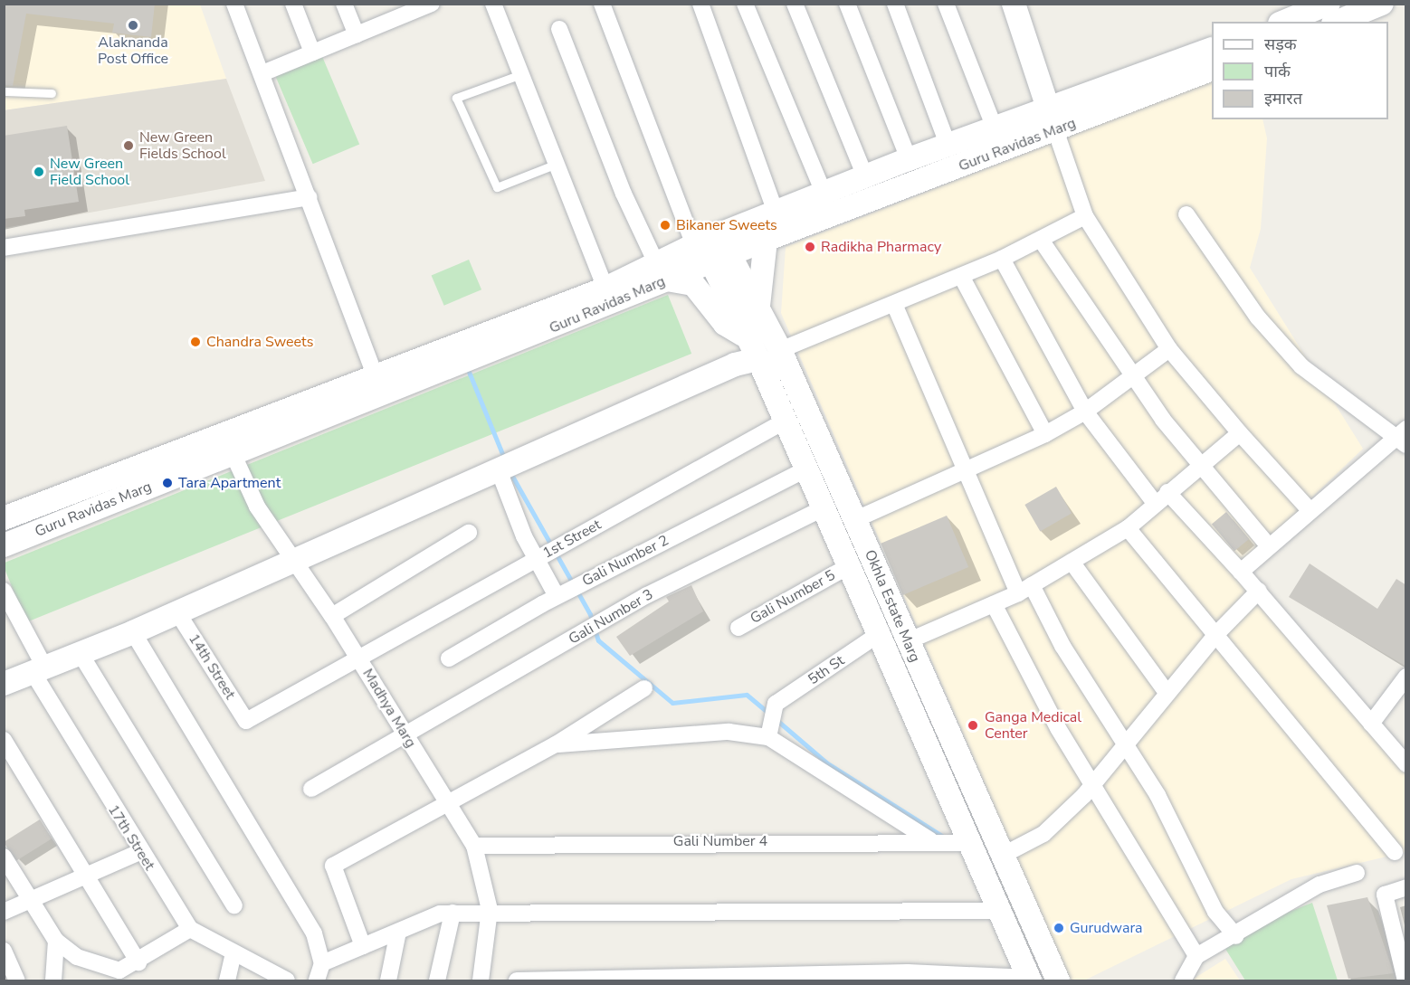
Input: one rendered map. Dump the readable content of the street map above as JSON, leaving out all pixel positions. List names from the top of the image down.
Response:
{
  "streets": {
    "main road": ["Guru Ravidas Marg", "Okhla Estate Marg"],
    "street": [
      "1st Street",
      "Gali Number 2",
      "Gali Number 5",
      "Gali Number 3",
      "14th Street",
      "5th St",
      "Madhya Marg",
      "17th Street",
      "Gali Number 4"
    ]
  },
  "crossings": [
    ["Guru Ravidas Marg", "Okhla Estate Marg"],
    ["Guru Ravidas Marg", "Madhya Marg"],
    ["1st Street", "Okhla Estate Marg"],
    ["1st Street", "14th Street"],
    ["1st Street", "Madhya Marg"],
    ["Gali Number 2", "Okhla Estate Marg"],
    ["Gali Number 5", "Okhla Estate Marg"],
    ["Okhla Estate Marg", "Gali Number 3"],
    ["Okhla Estate Marg", "5th St"],
    ["Okhla Estate Marg", "Gali Number 4"],
    ["Gali Number 3", "Madhya Marg"],
    ["Madhya Marg", "Gali Number 4"]
  ],
  "places": [
    "Alaknanda Post Office",
    "New Green Fields School",
    "New Green Field School",
    "Bikaner Sweets",
    "Radikha Pharmacy",
    "Chandra Sweets",
    "Tara Apartment",
    "Ganga Medical Center",
    "Gurudwara"
  ],
  "legend": ["सड़क", "पार्क", "इमारत"]
}
